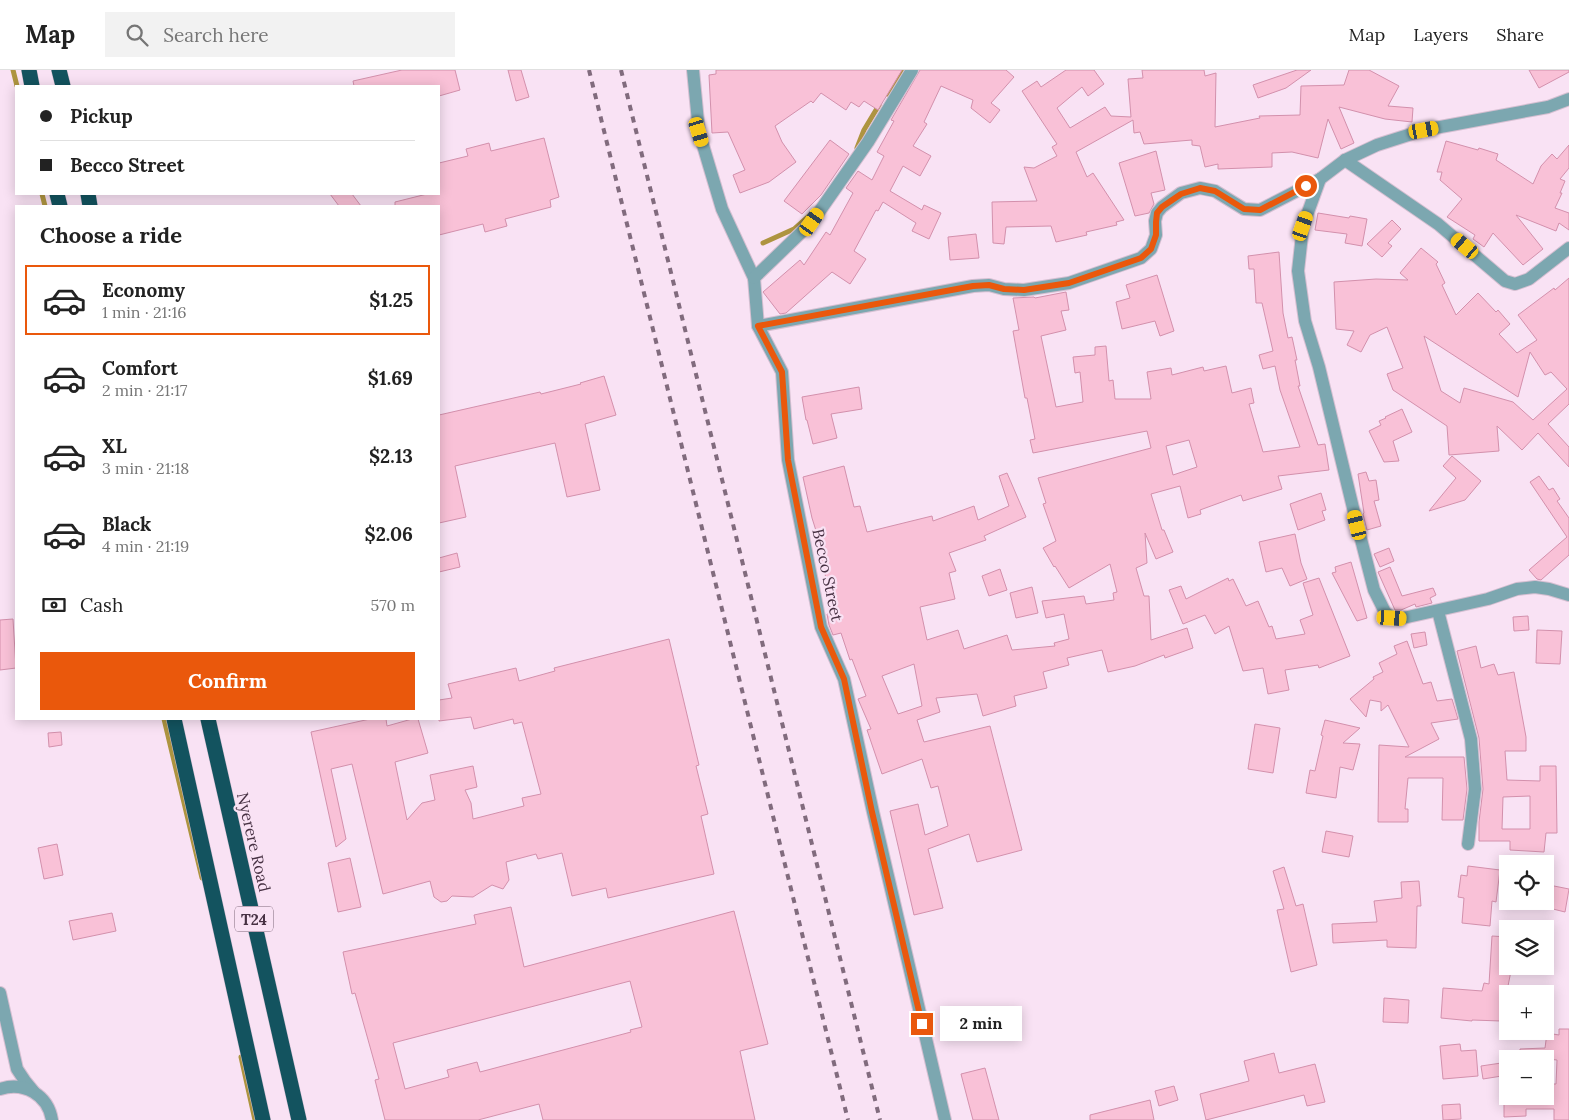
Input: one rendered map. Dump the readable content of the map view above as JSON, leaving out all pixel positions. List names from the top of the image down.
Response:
{
  "streets": {
    "highway": ["Nyerere Road", "T24"],
    "street": ["Becco Street"]
  },
  "page": {
    "header": "Map",
    "search": "Search here",
    "nav": ["Map", "Layers", "Share"],
    "banner": ["Pickup", "Becco Street"],
    "heading": "Choose a ride",
    "list": [
      {
        "name": "Economy",
        "note": "1 min · 21:16",
        "value": "$1.25"
      },
      {
        "name": "Comfort",
        "note": "2 min · 21:17",
        "value": "$1.69"
      },
      {
        "name": "XL",
        "note": "3 min · 21:18",
        "value": "$2.13"
      },
      {
        "name": "Black",
        "note": "4 min · 21:19",
        "value": "$2.06"
      }
    ],
    "pay": ["Cash", "570 m"],
    "buttons": "Confirm",
    "map_buttons": ["+", "−"],
    "bubble": "2 min"
  }
}
